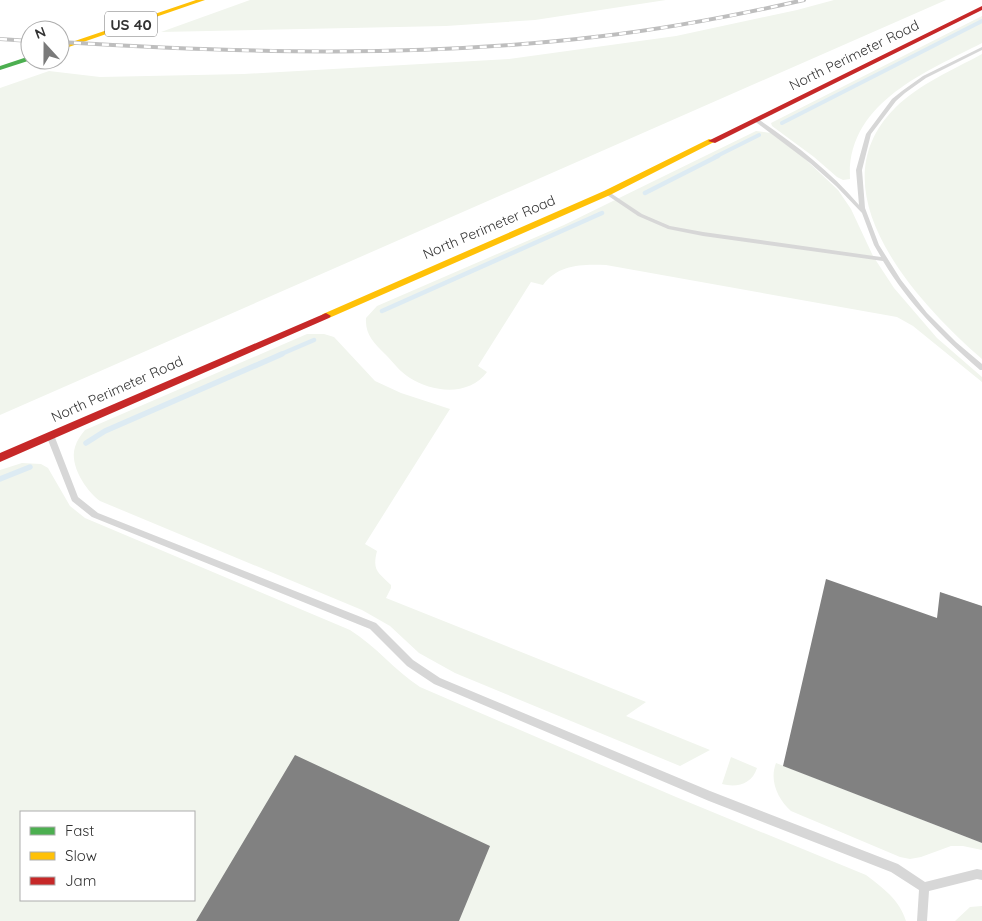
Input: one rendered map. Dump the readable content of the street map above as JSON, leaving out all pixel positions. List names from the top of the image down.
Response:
{
  "streets": {
    "street": ["US 40", "North Perimeter Road"]
  },
  "legend": ["Fast", "Slow", "Jam"],
  "north": "top"
}
